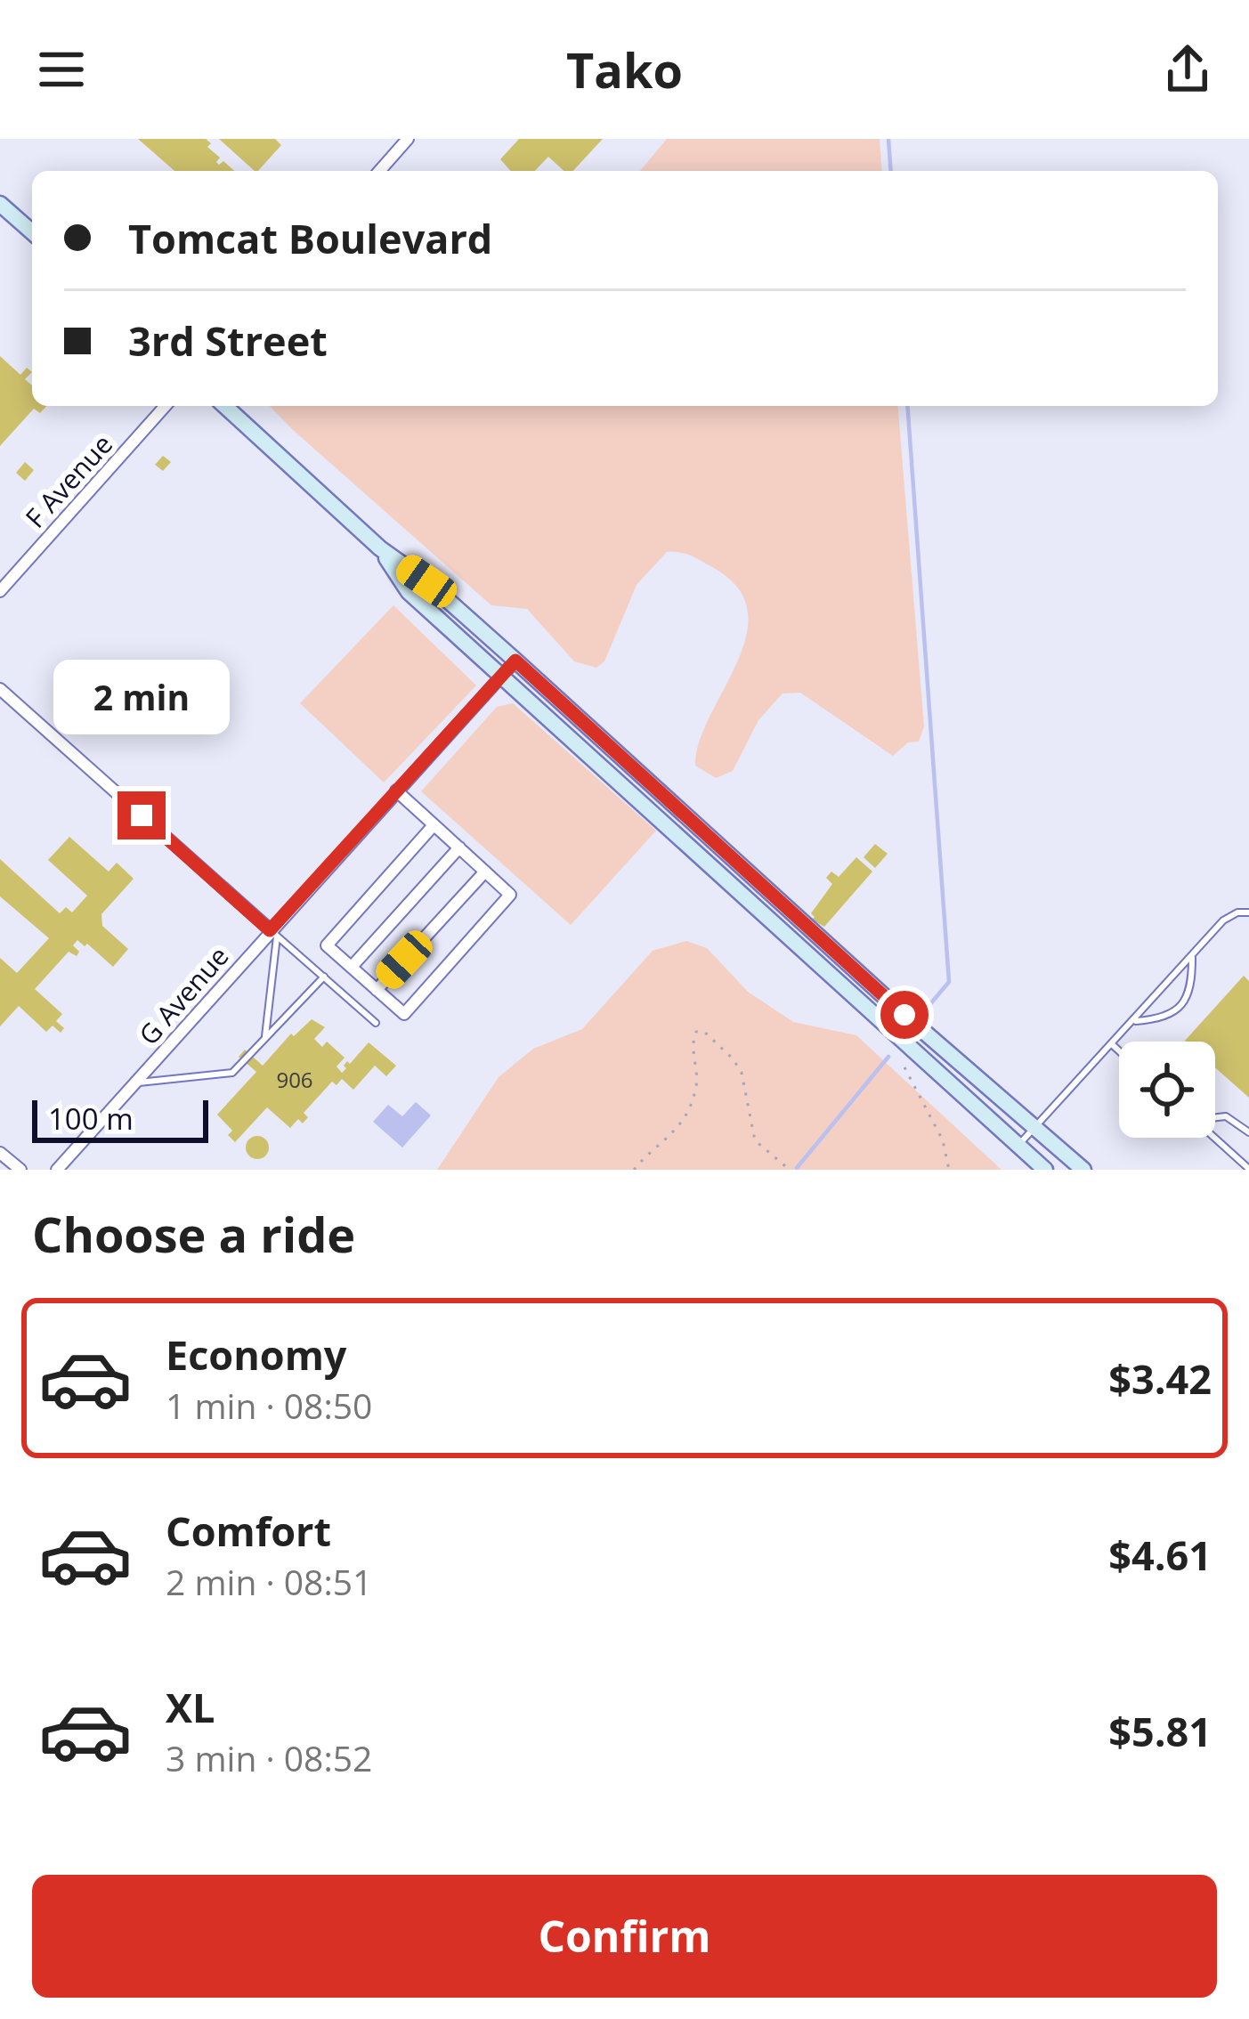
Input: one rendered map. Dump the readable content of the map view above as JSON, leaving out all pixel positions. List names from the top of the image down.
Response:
{
  "streets": {
    "street": ["F Avenue", "G Avenue"]
  },
  "house_numbers": ["906"],
  "scale_bar": "100 m",
  "page": {
    "header": "Tako",
    "banner": ["Tomcat Boulevard", "3rd Street"],
    "bubble": "2 min",
    "scale": "100 m",
    "heading": "Choose a ride",
    "list": [
      {
        "name": "Economy",
        "note": "1 min · 08:50",
        "value": "$3.42"
      },
      {
        "name": "Comfort",
        "note": "2 min · 08:51",
        "value": "$4.61"
      },
      {
        "name": "XL",
        "note": "3 min · 08:52",
        "value": "$5.81"
      }
    ],
    "buttons": "Confirm"
  }
}
